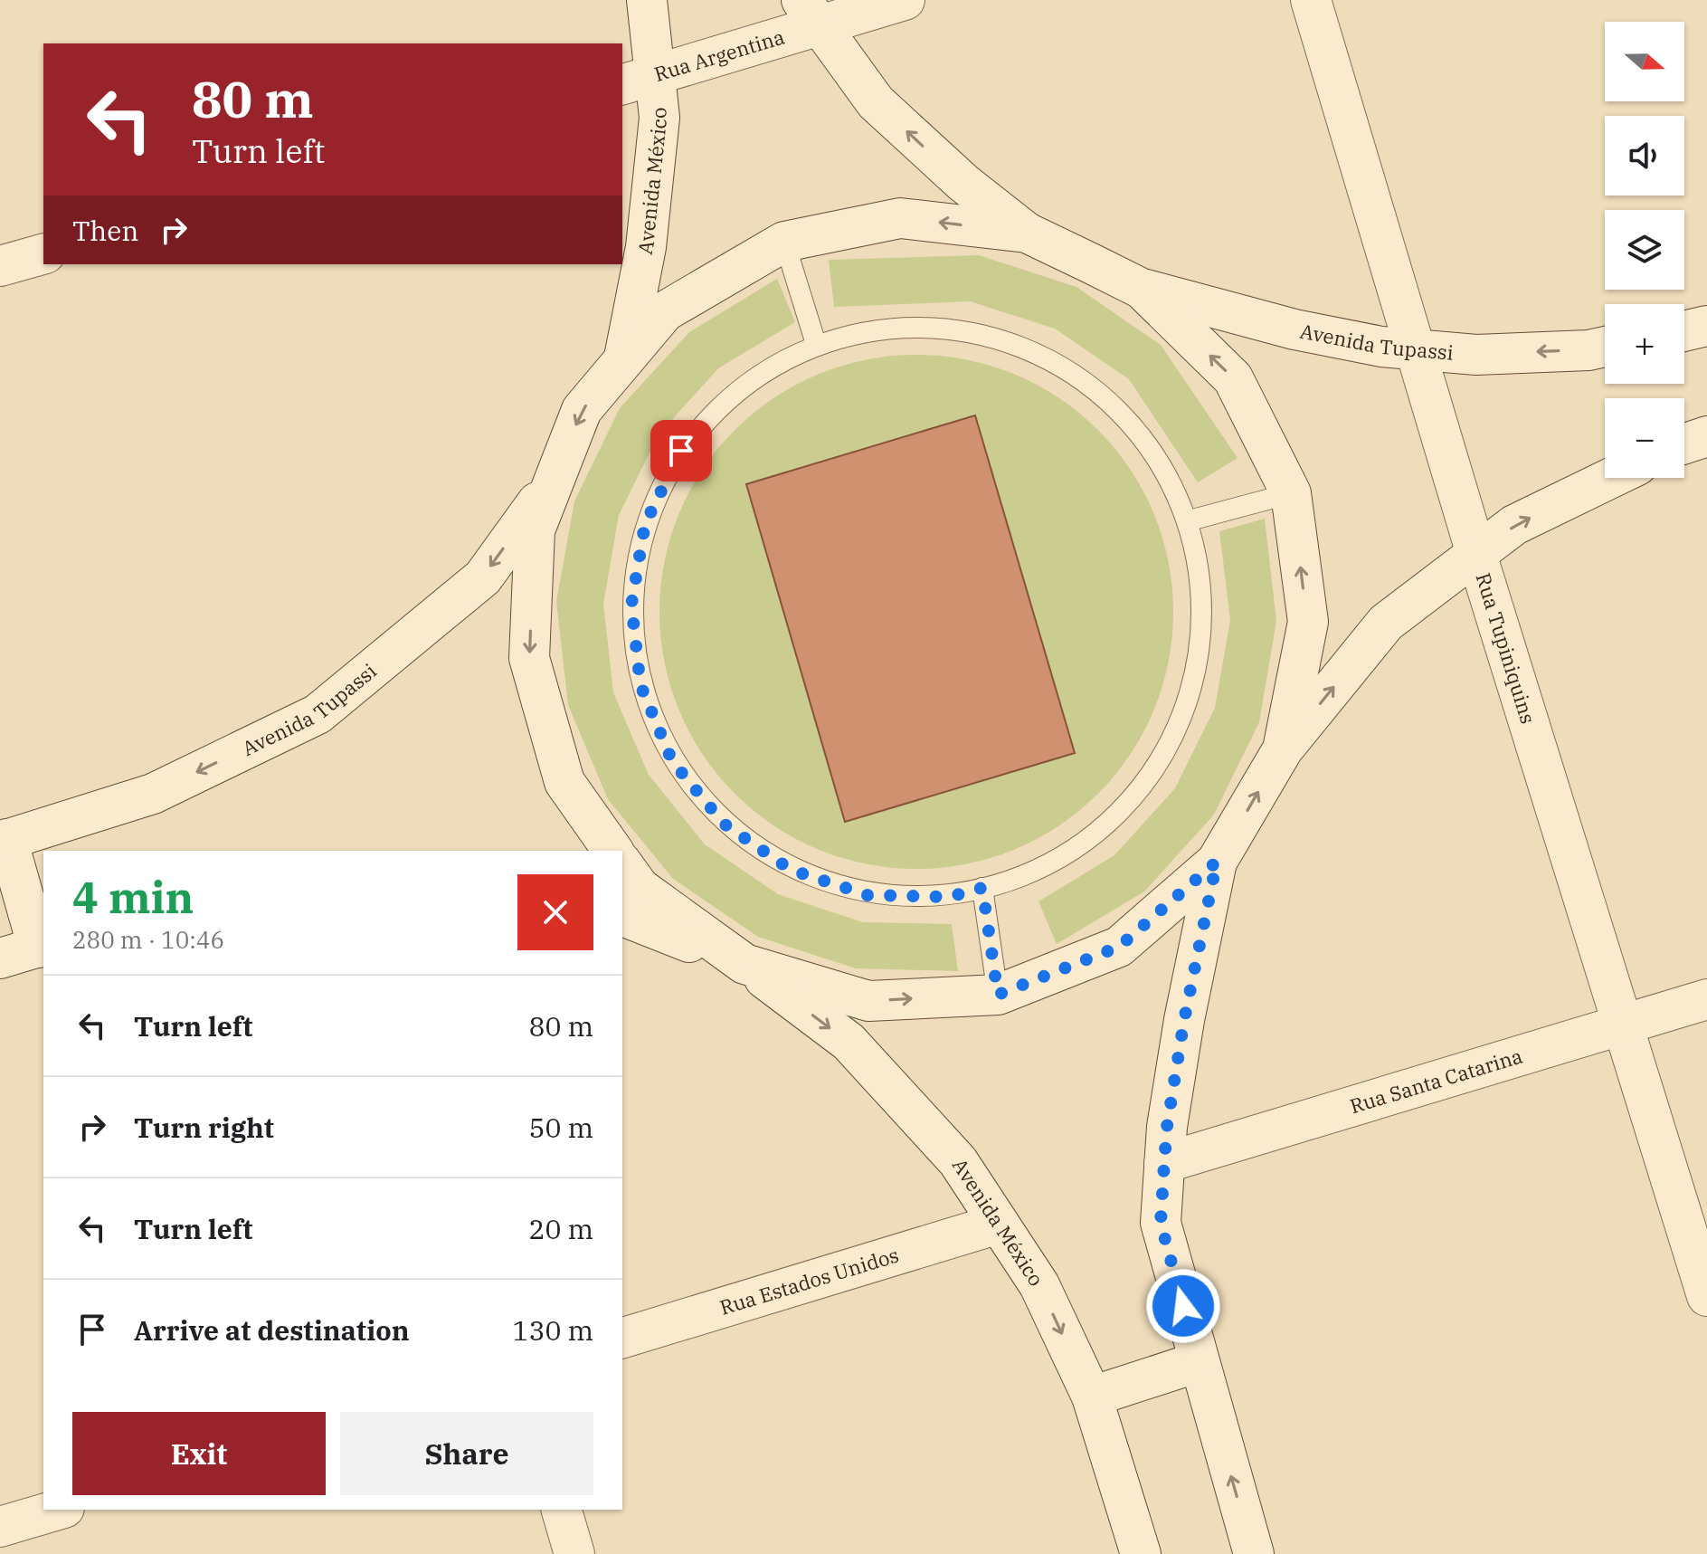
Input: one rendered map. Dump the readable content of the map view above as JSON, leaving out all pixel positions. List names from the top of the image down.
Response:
{
  "streets": {
    "main road": [
      "Rua Argentina",
      "Avenida México",
      "Avenida Tupassi",
      "Rua Tupiniquins",
      "Rua Santa Catarina",
      "Rua Estados Unidos"
    ]
  },
  "crossings": [
    ["Rua Argentina", "Avenida México"],
    ["Avenida México", "Rua Estados Unidos"],
    ["Avenida Tupassi", "Rua Tupiniquins"],
    ["Rua Tupiniquins", "Rua Santa Catarina"]
  ],
  "one_way": ["Avenida México"],
  "north": "right",
  "page": {
    "map_buttons": ["+", "−"],
    "turn": ["80 m", "Turn left"],
    "then": "Then",
    "heading": ["4 min", "280 m · 10:46"],
    "list": [
      {
        "name": "Turn left",
        "value": "80 m"
      },
      {
        "name": "Turn right",
        "value": "50 m"
      },
      {
        "name": "Turn left",
        "value": "20 m"
      },
      {
        "name": "Arrive at destination",
        "value": "130 m"
      }
    ],
    "buttons": ["Exit", "Share"]
  }
}
